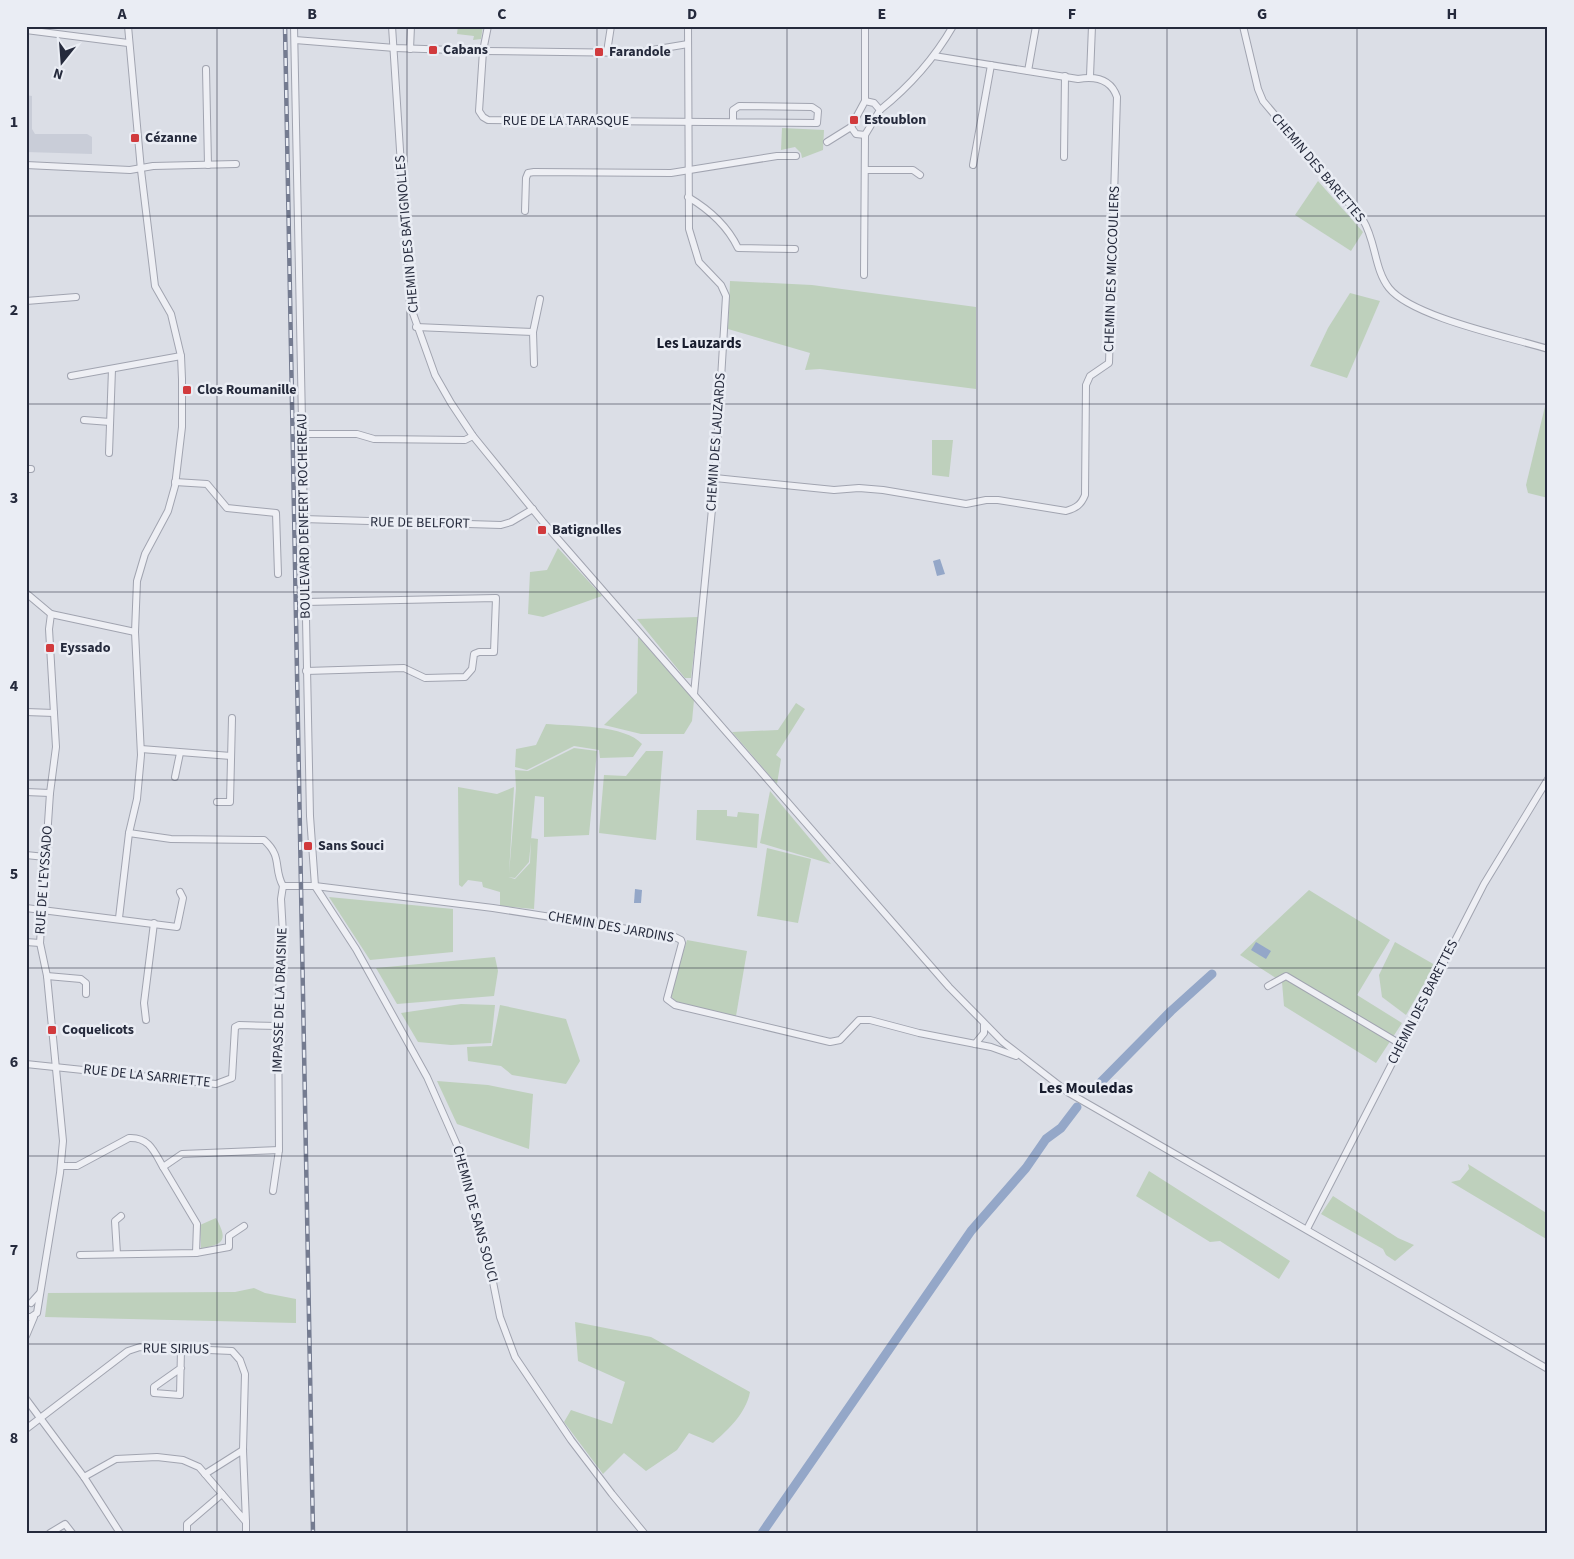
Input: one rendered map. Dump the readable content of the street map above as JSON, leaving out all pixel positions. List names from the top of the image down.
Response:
{
  "streets": {
    "street": [
      "RUE DE LA TARASQUE",
      "CHEMIN DES BARETTES",
      "CHEMIN DES BATIGNOLLES",
      "CHEMIN DES MICOCOULIERS",
      "CHEMIN DES LAUZARDS",
      "BOULEVARD DENFERT ROCHEREAU",
      "RUE DE BELFORT",
      "RUE DE L'EYSSADO",
      "CHEMIN DES JARDINS",
      "IMPASSE DE LA DRAISINE",
      "RUE DE LA SARRIETTE",
      "CHEMIN DE SANS SOUCI",
      "RUE SIRIUS"
    ]
  },
  "crossings": [
    ["RUE DE LA TARASQUE", "CHEMIN DES LAUZARDS"],
    ["CHEMIN DES BATIGNOLLES", "CHEMIN DES LAUZARDS"],
    ["CHEMIN DES BATIGNOLLES", "RUE DE BELFORT"],
    ["CHEMIN DES BATIGNOLLES", "CHEMIN DES JARDINS"],
    ["CHEMIN DES MICOCOULIERS", "CHEMIN DES LAUZARDS"],
    ["BOULEVARD DENFERT ROCHEREAU", "RUE DE BELFORT"],
    ["BOULEVARD DENFERT ROCHEREAU", "CHEMIN DES JARDINS"],
    ["BOULEVARD DENFERT ROCHEREAU", "CHEMIN DE SANS SOUCI"],
    ["RUE DE L'EYSSADO", "RUE DE LA SARRIETTE"],
    ["CHEMIN DES JARDINS", "CHEMIN DE SANS SOUCI"],
    ["IMPASSE DE LA DRAISINE", "RUE DE LA SARRIETTE"]
  ],
  "districts": ["Les Lauzards", "Les Mouledas"],
  "places": {
    "transit": [
      "Cabans",
      "Farandole",
      "Estoublon",
      "Cézanne",
      "Clos Roumanille",
      "Batignolles",
      "Eyssado",
      "Sans Souci",
      "Coquelicots"
    ]
  },
  "north": "bottom",
  "grid": {
    "columns": [
      "A",
      "B",
      "C",
      "D",
      "E",
      "F",
      "G",
      "H"
    ],
    "rows": [
      "1",
      "2",
      "3",
      "4",
      "5",
      "6",
      "7",
      "8"
    ]
  }
}
